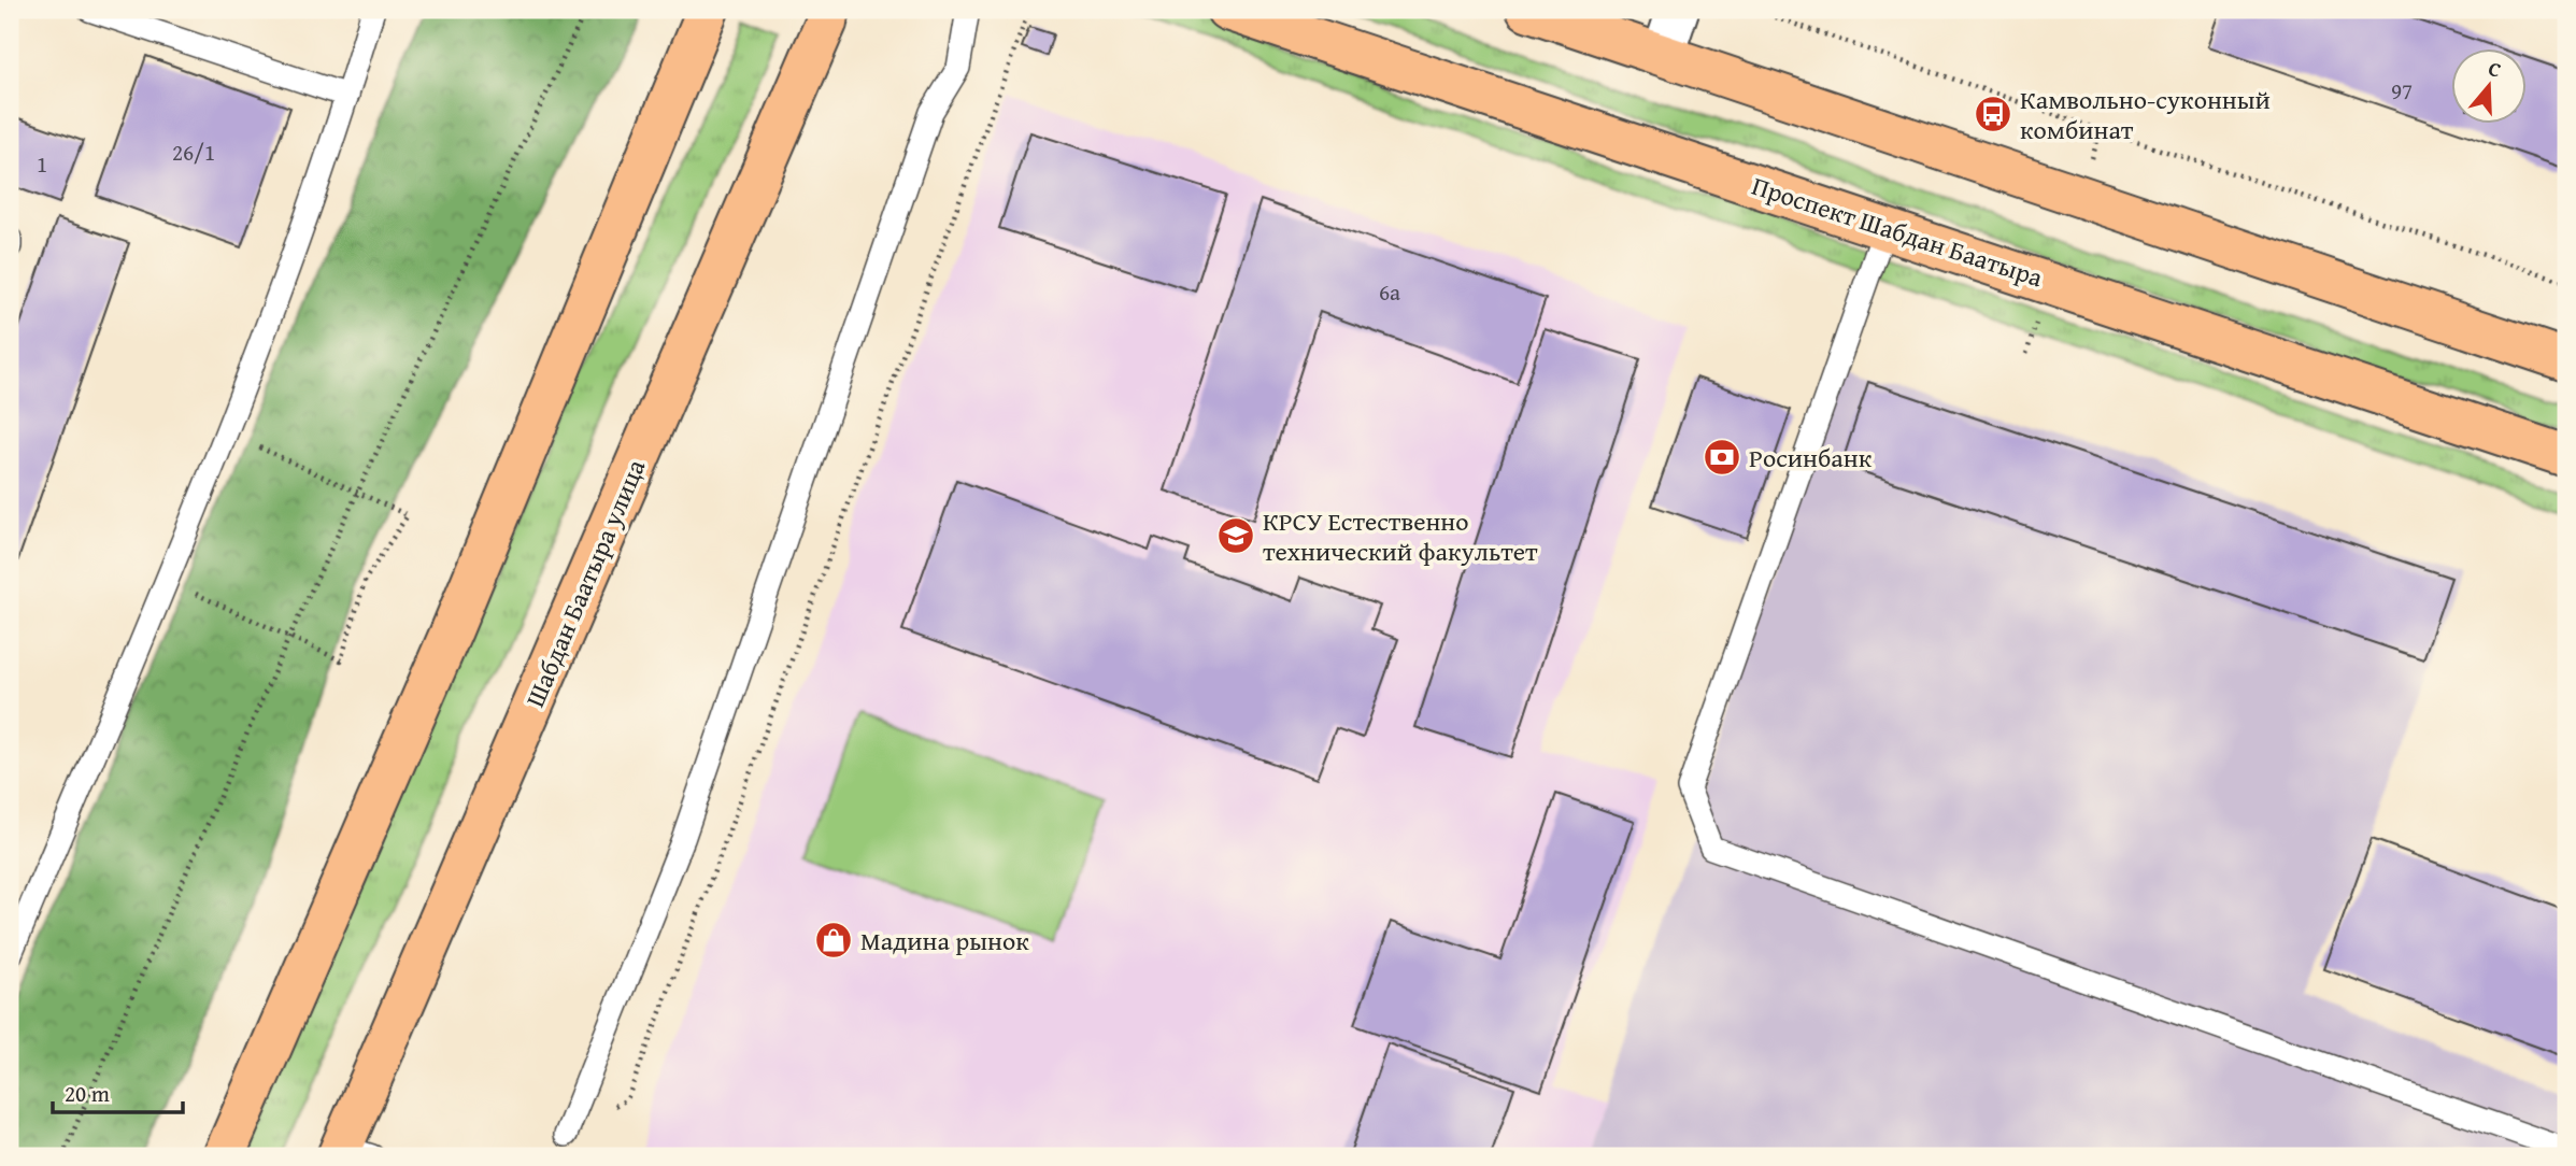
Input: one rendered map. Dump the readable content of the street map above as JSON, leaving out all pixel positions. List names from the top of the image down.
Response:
{
  "streets": {
    "main road": ["Проспект Шабдан Баатыра", "Шабдан Баатыра улица"]
  },
  "places": {
    "bus stop": ["Камвольно-суконный комбинат"],
    "bank": ["Росинбанк"],
    "school or university": ["КРСУ Естественно технический факультет"],
    "shop": ["Мадина рынок"]
  },
  "house_numbers": [
    "97",
    "26/1",
    "1",
    "6а"
  ],
  "scale_bar": "20 m",
  "north": "top"
}
